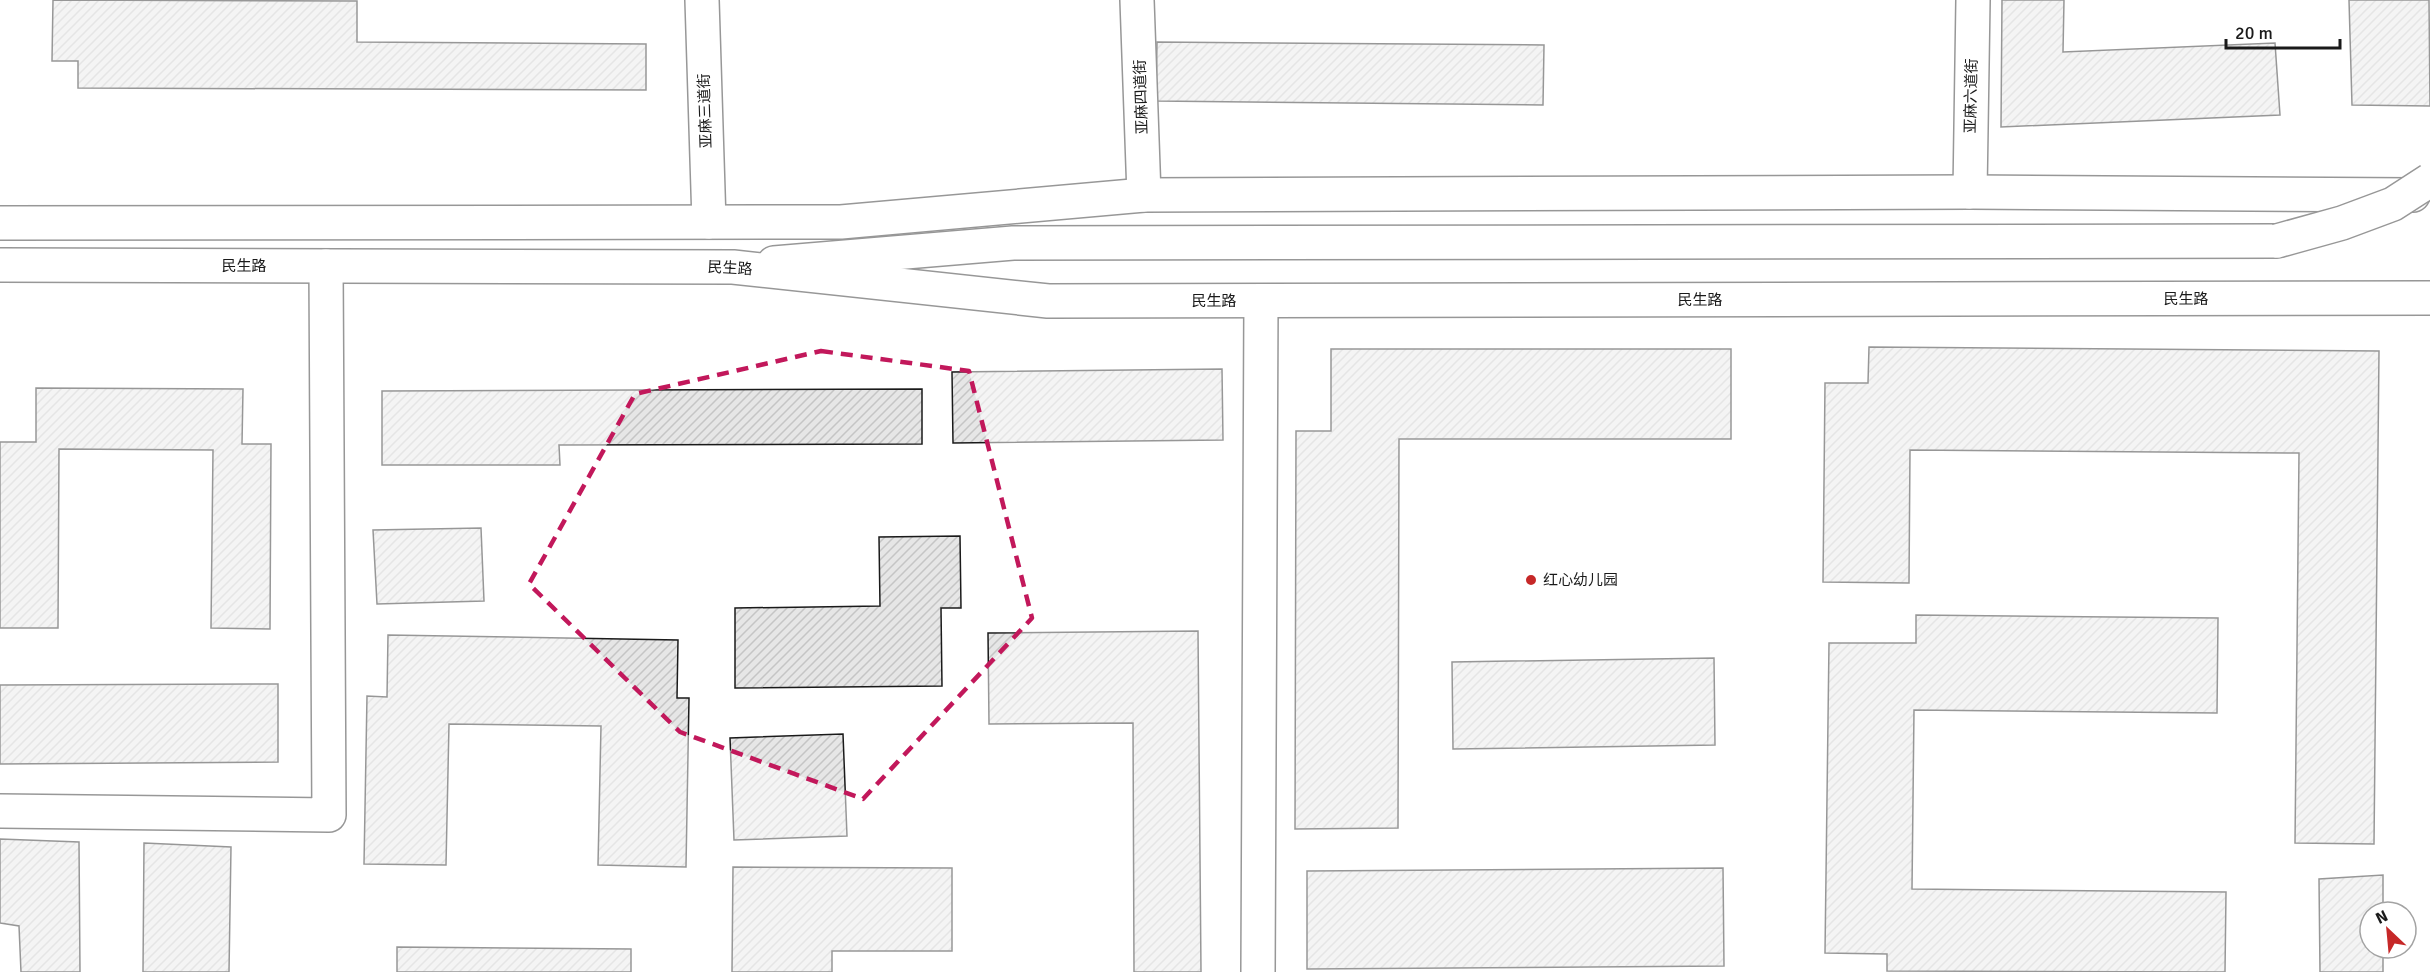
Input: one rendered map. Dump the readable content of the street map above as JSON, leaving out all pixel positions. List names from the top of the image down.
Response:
{
  "streets": {
    "main road": [
      "亚麻六道街",
      "亚麻四道街",
      "亚麻三道街",
      "民生路"
    ]
  },
  "places": ["红心幼儿园"],
  "scale_bar": "20 m",
  "north": "top left"
}
